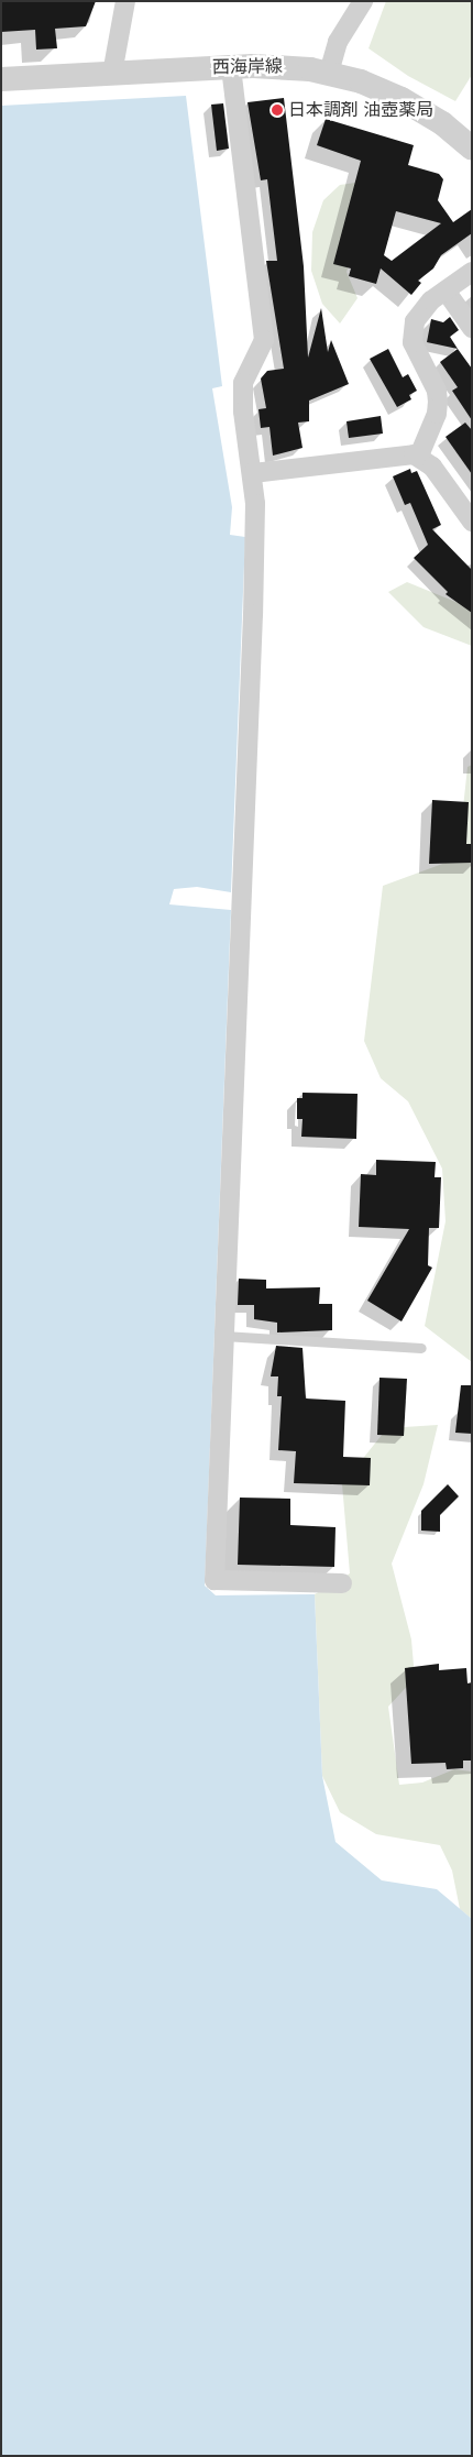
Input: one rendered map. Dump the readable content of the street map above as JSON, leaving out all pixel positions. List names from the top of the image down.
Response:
{
  "streets": {
    "street": ["西海岸線"]
  },
  "places": ["日本調剤 油壺薬局"]
}
